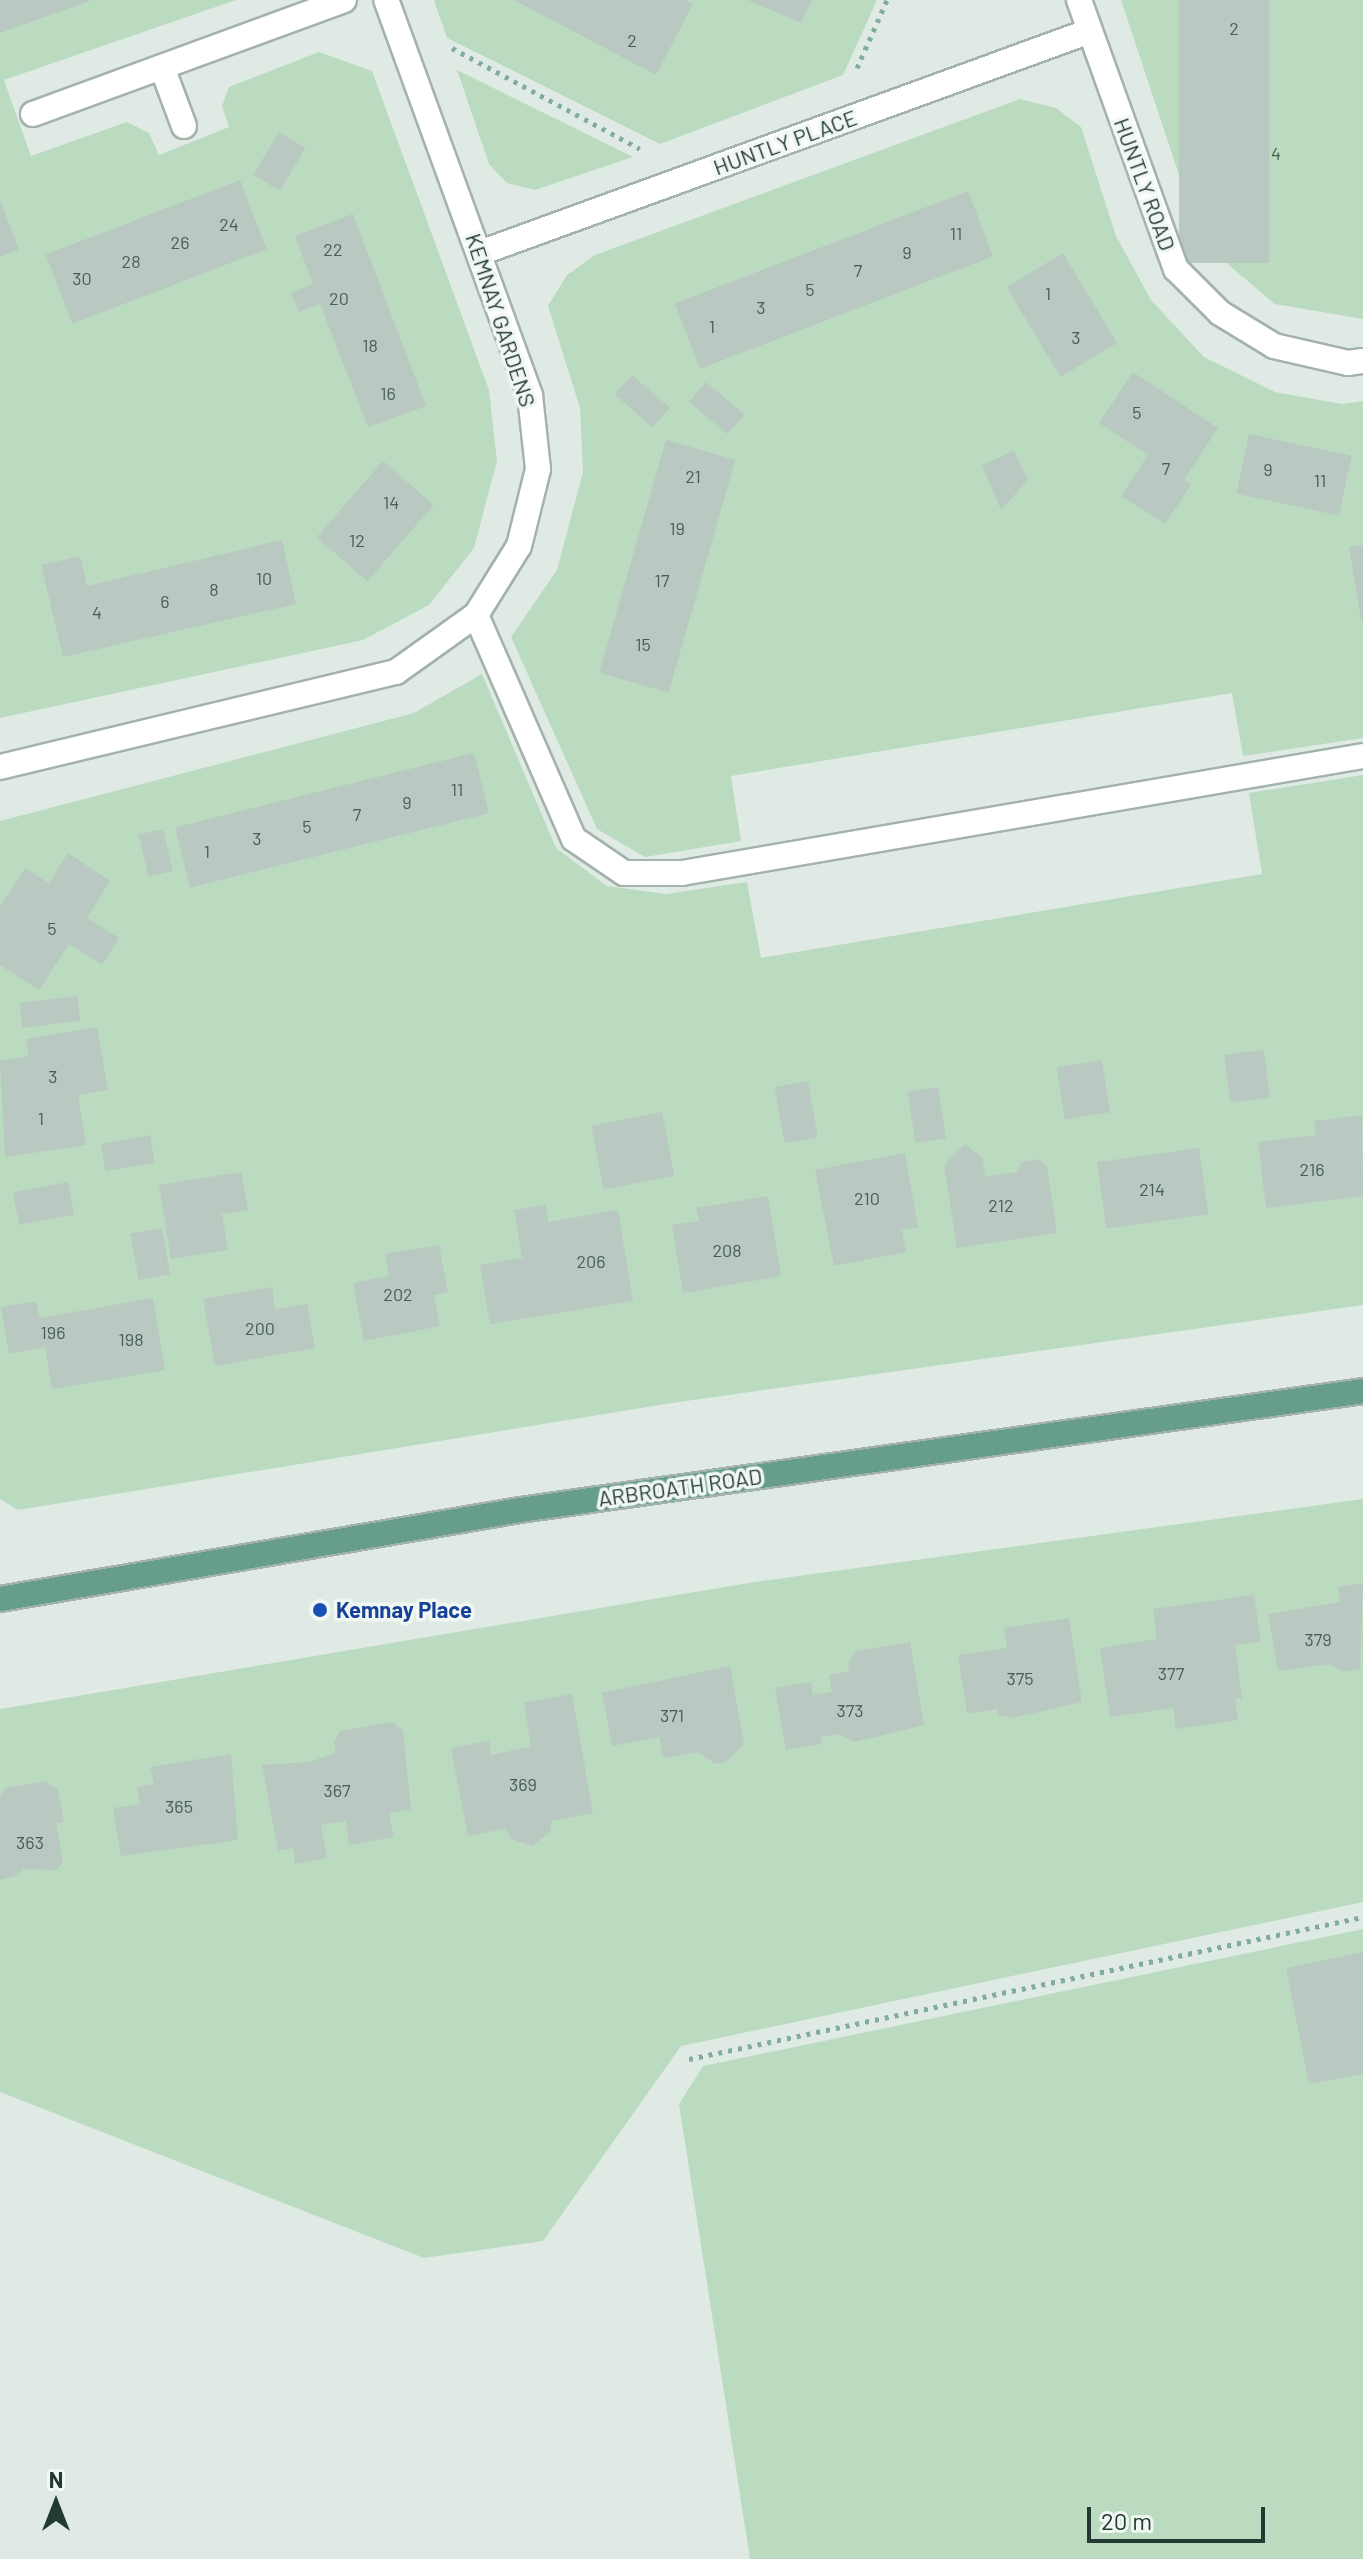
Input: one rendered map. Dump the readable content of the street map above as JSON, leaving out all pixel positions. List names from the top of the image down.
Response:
{
  "streets": {
    "main road": ["ARBROATH ROAD"],
    "street": ["HUNTLY PLACE", "HUNTLY ROAD", "KEMNAY GARDENS"]
  },
  "crossings": [
    ["HUNTLY PLACE", "HUNTLY ROAD"],
    ["HUNTLY PLACE", "KEMNAY GARDENS"]
  ],
  "places": ["Kemnay Place"],
  "house_numbers": [
    "2",
    "2",
    "4",
    "24",
    "11",
    "26",
    "22",
    "9",
    "28",
    "7",
    "30",
    "5",
    "1",
    "20",
    "3",
    "1",
    "3",
    "18",
    "16",
    "5",
    "7",
    "9",
    "21",
    "11",
    "14",
    "19",
    "12",
    "10",
    "17",
    "8",
    "6",
    "4",
    "15",
    "11",
    "9",
    "7",
    "5",
    "3",
    "1",
    "5",
    "3",
    "1",
    "216",
    "214",
    "210",
    "212",
    "208",
    "206",
    "202",
    "200",
    "196",
    "198",
    "379",
    "377",
    "375",
    "373",
    "371",
    "369",
    "367",
    "365",
    "363"
  ],
  "scale_bar": "20 m",
  "north": "top"
}
